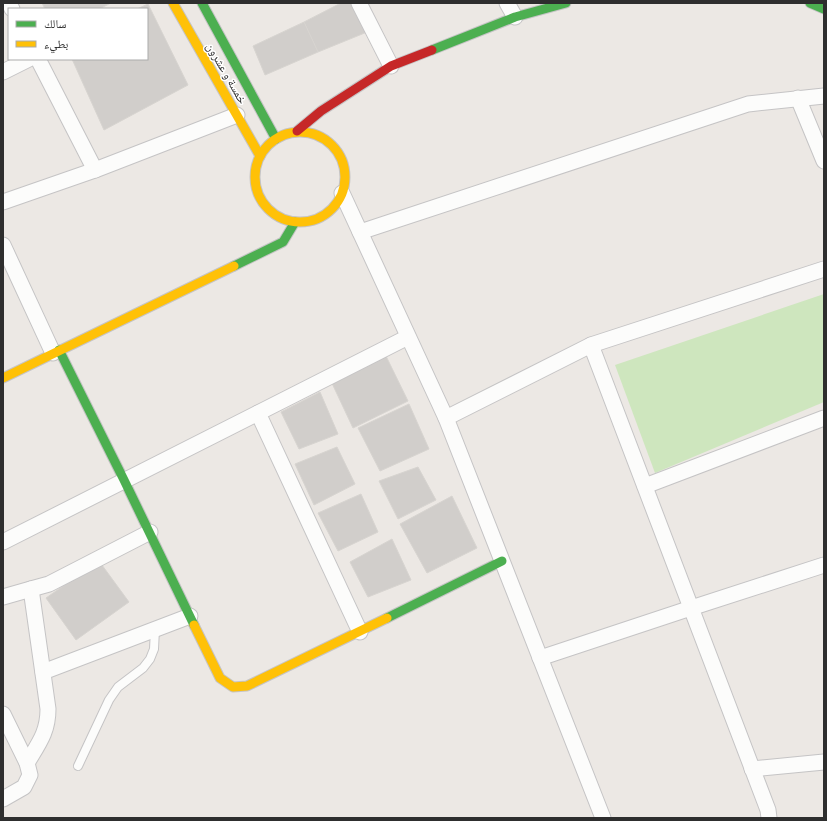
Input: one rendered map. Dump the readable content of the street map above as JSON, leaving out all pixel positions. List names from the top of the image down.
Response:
{
  "streets": {
    "street": ["خمسة و عشرون"]
  },
  "legend": ["سالك", "بطيء"]
}
